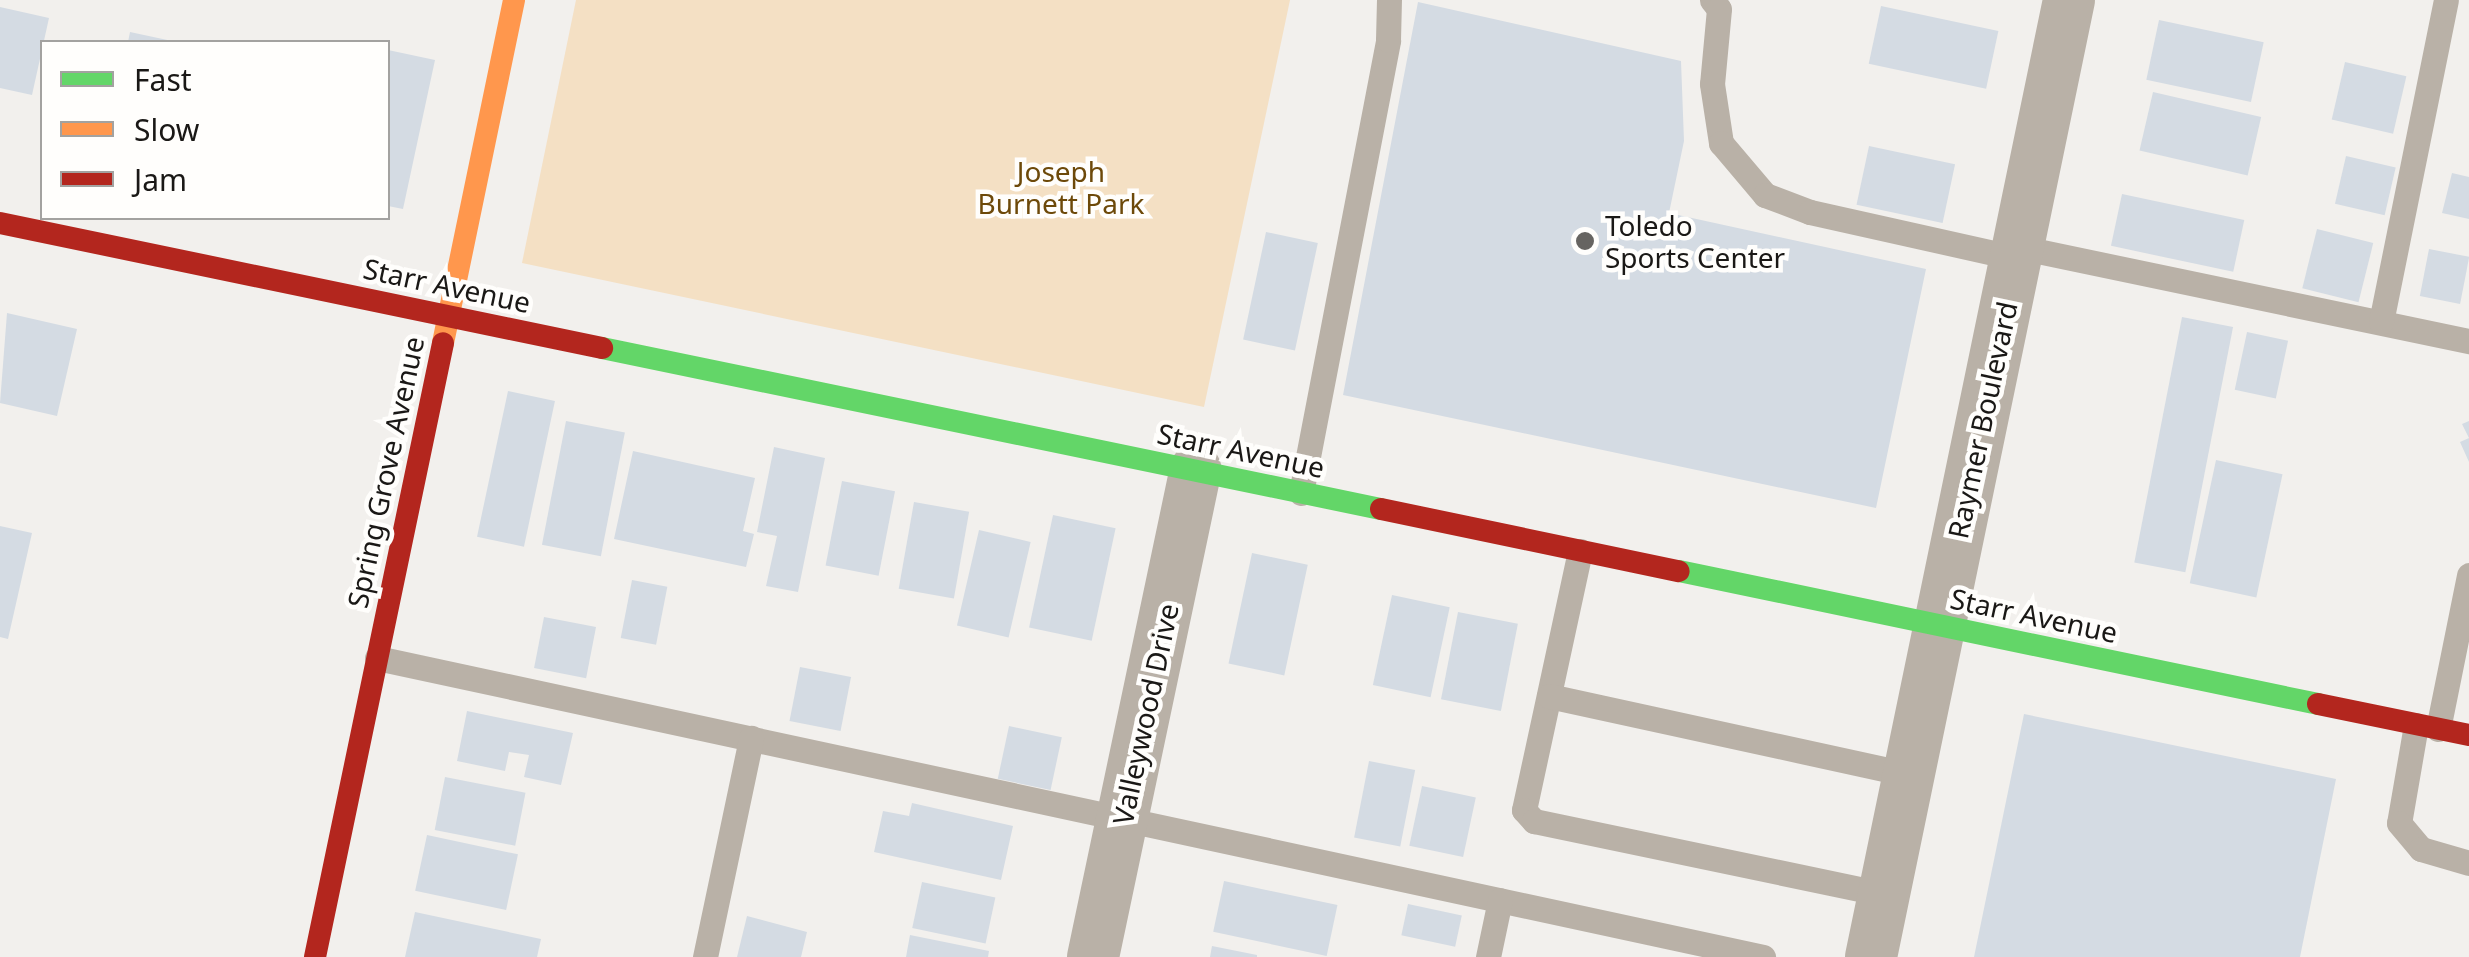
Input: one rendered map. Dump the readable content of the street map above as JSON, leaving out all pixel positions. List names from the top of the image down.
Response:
{
  "streets": {
    "main road": ["Starr Avenue", "Spring Grove Avenue"],
    "street": ["Raymer Boulevard", "Valleywood Drive"]
  },
  "crossings": [
    ["Starr Avenue", "Raymer Boulevard"],
    ["Starr Avenue", "Spring Grove Avenue"],
    ["Starr Avenue", "Valleywood Drive"]
  ],
  "parks": ["Joseph Burnett Park"],
  "places": ["Toledo Sports Center"],
  "legend": ["Fast", "Slow", "Jam"]
}
